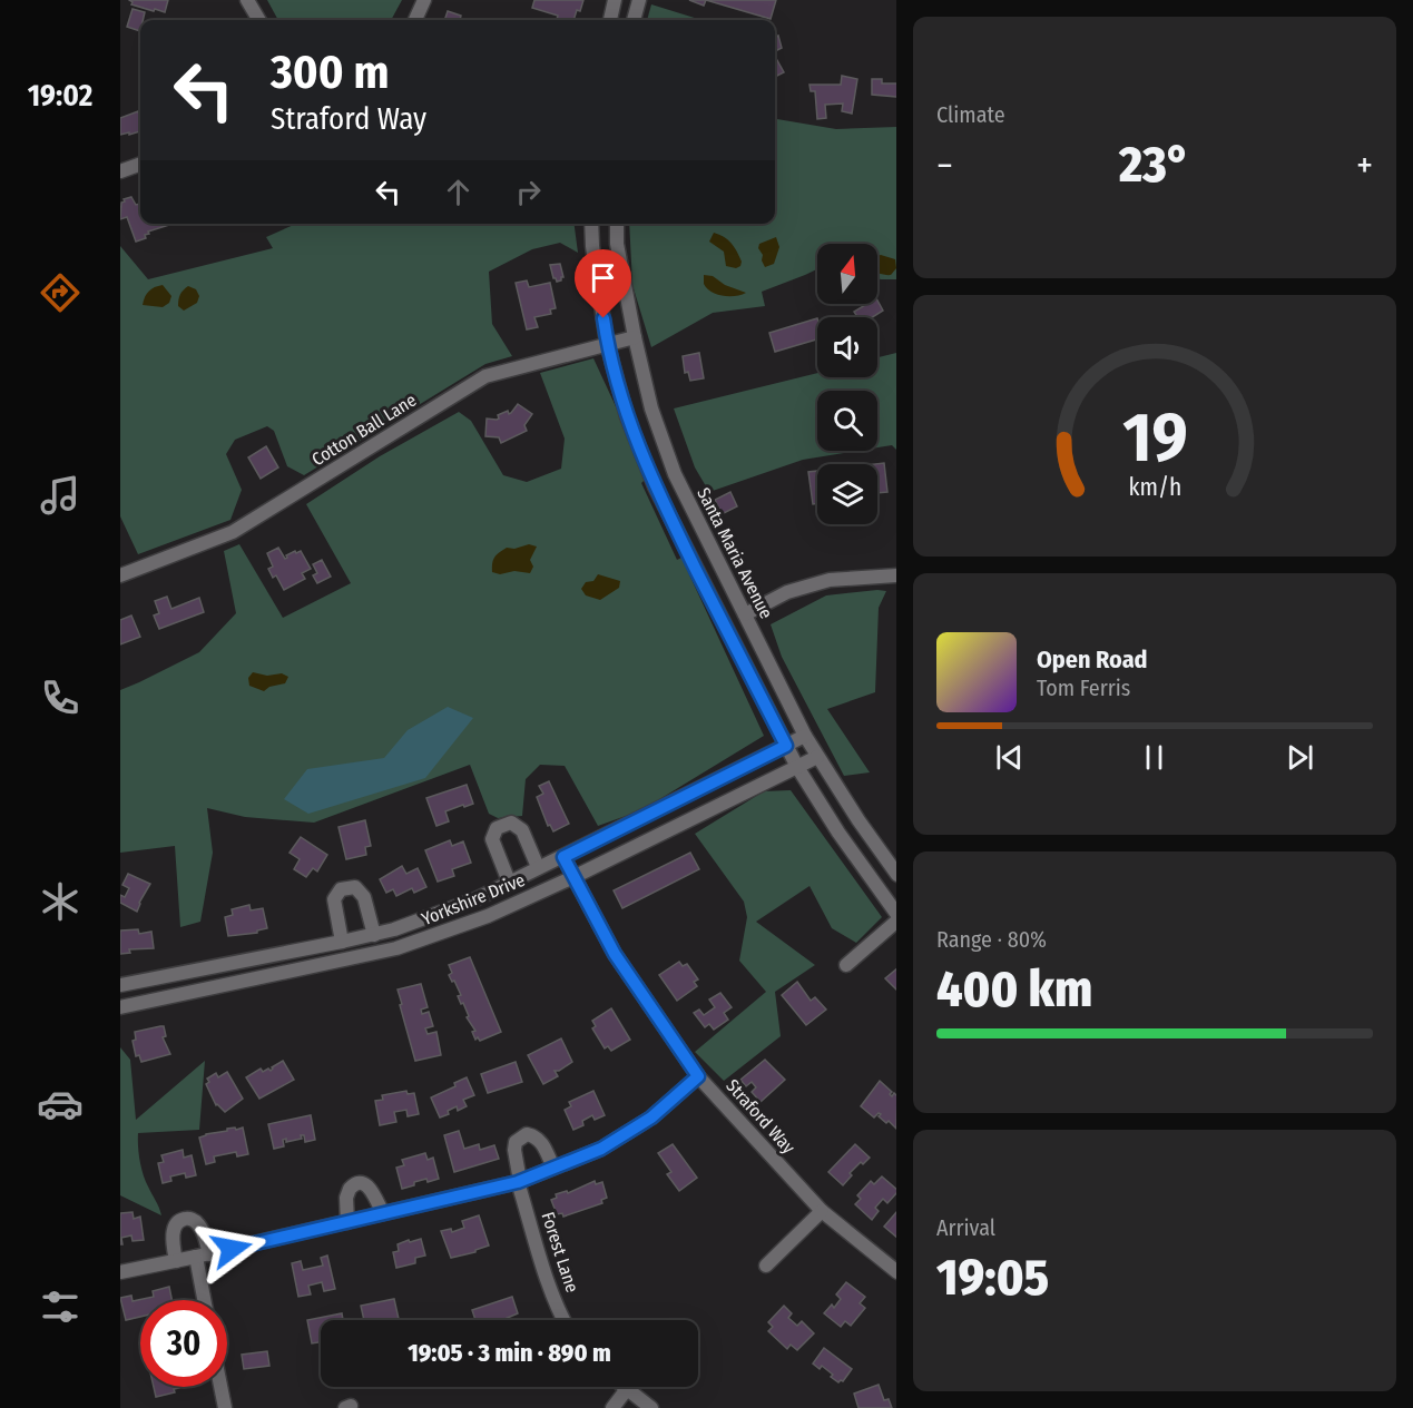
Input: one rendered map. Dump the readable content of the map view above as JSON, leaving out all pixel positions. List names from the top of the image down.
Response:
{
  "streets": {
    "street": [
      "Cotton Ball Lane",
      "Santa Maria Avenue",
      "Yorkshire Drive",
      "Straford Way",
      "Forest Lane"
    ]
  },
  "crossings": [
    ["Cotton Ball Lane", "Santa Maria Avenue"],
    ["Santa Maria Avenue", "Yorkshire Drive"],
    ["Yorkshire Drive", "Straford Way"]
  ],
  "north": "top",
  "page": {
    "tabs": "19:02",
    "tile": [
      "Climate",
      ["Range · 80%", "400 km"],
      ["Arrival", "19:05"]
    ],
    "turn": ["300 m", "Straford Way"],
    "heat": ["−", "23°", "+"],
    "song": ["Open Road", "Tom Ferris"],
    "limit": "30",
    "trip": "19:05 · 3 min · 890 m",
    "gauge": ["19", "km/h"]
  }
}
